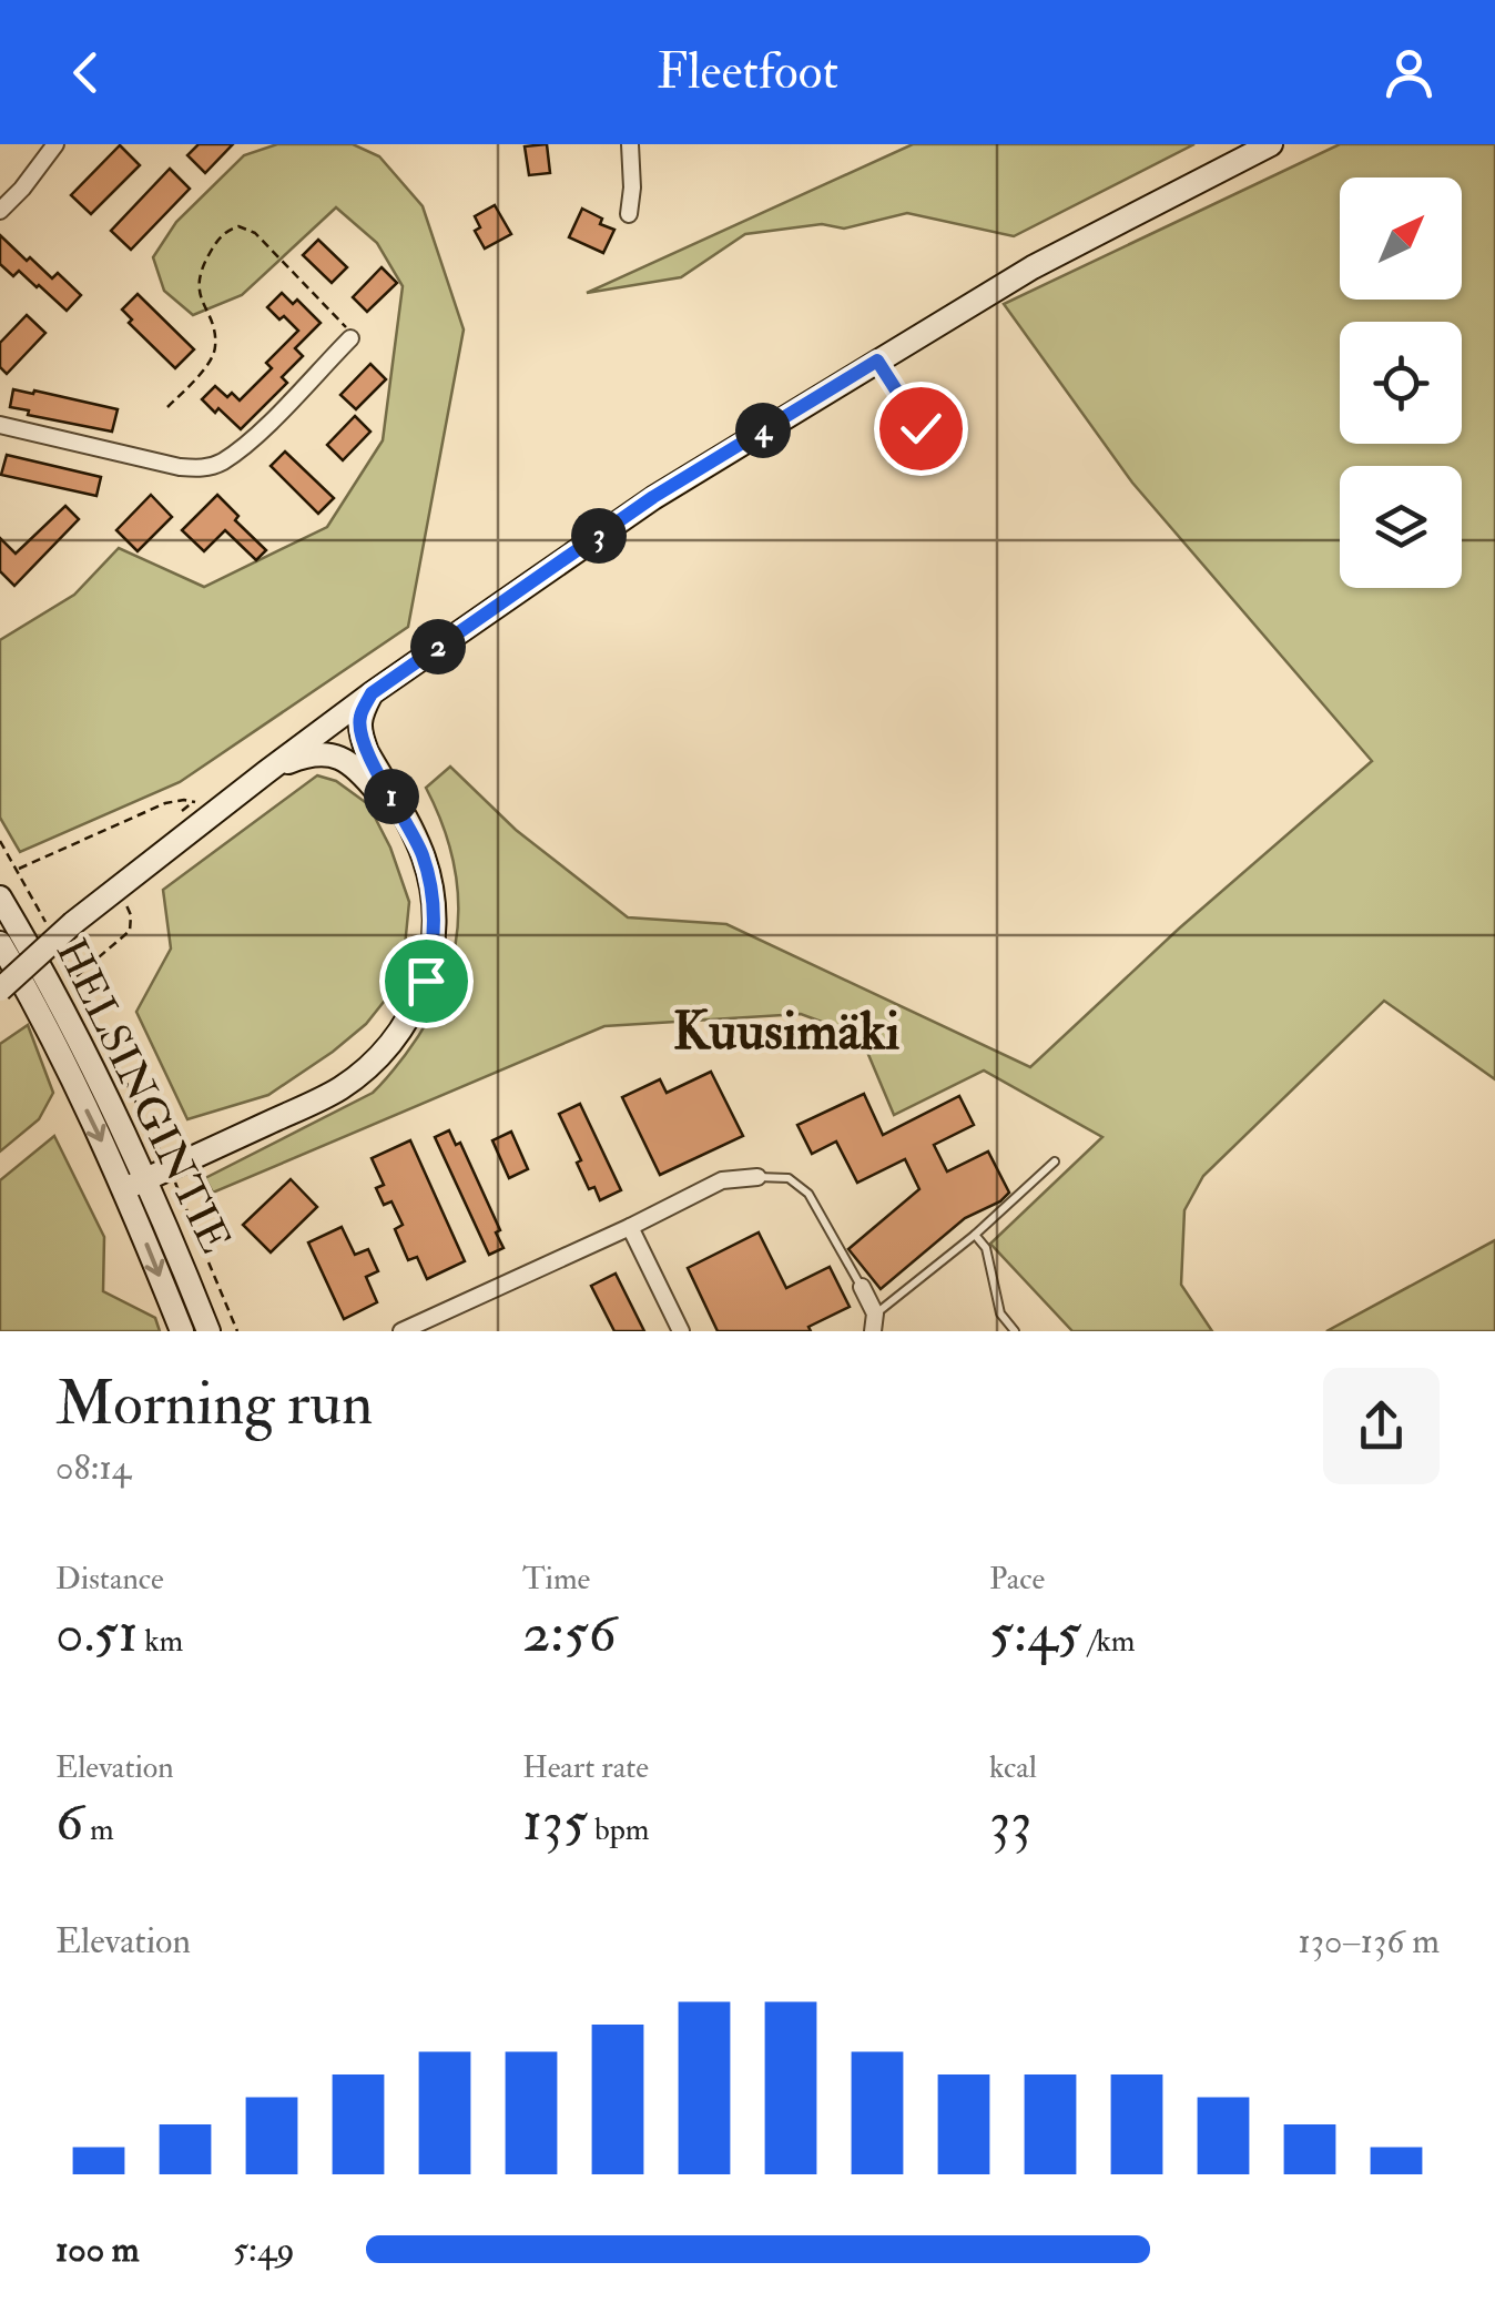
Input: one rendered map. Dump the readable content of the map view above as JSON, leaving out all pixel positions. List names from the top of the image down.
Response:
{
  "streets": {
    "main road": ["HELSINGINTIE"]
  },
  "districts": ["Kuusimäki"],
  "north": "top right",
  "page": {
    "header": "Fleetfoot",
    "pins": [
      "4",
      "3",
      "2",
      "1"
    ],
    "heading": ["Morning run", "08:14"],
    "stats": [
      ["Distance", "0.51 km"],
      ["Time", "2:56"],
      ["Pace", "5:45 /km"],
      ["Elevation", "6 m"],
      ["Heart rate", "135 bpm"],
      ["kcal", "33"]
    ],
    "chart": ["Elevation", "130–136 m"],
    "list": [
      {
        "name": "100 m",
        "note": "5:49"
      }
    ]
  }
}
